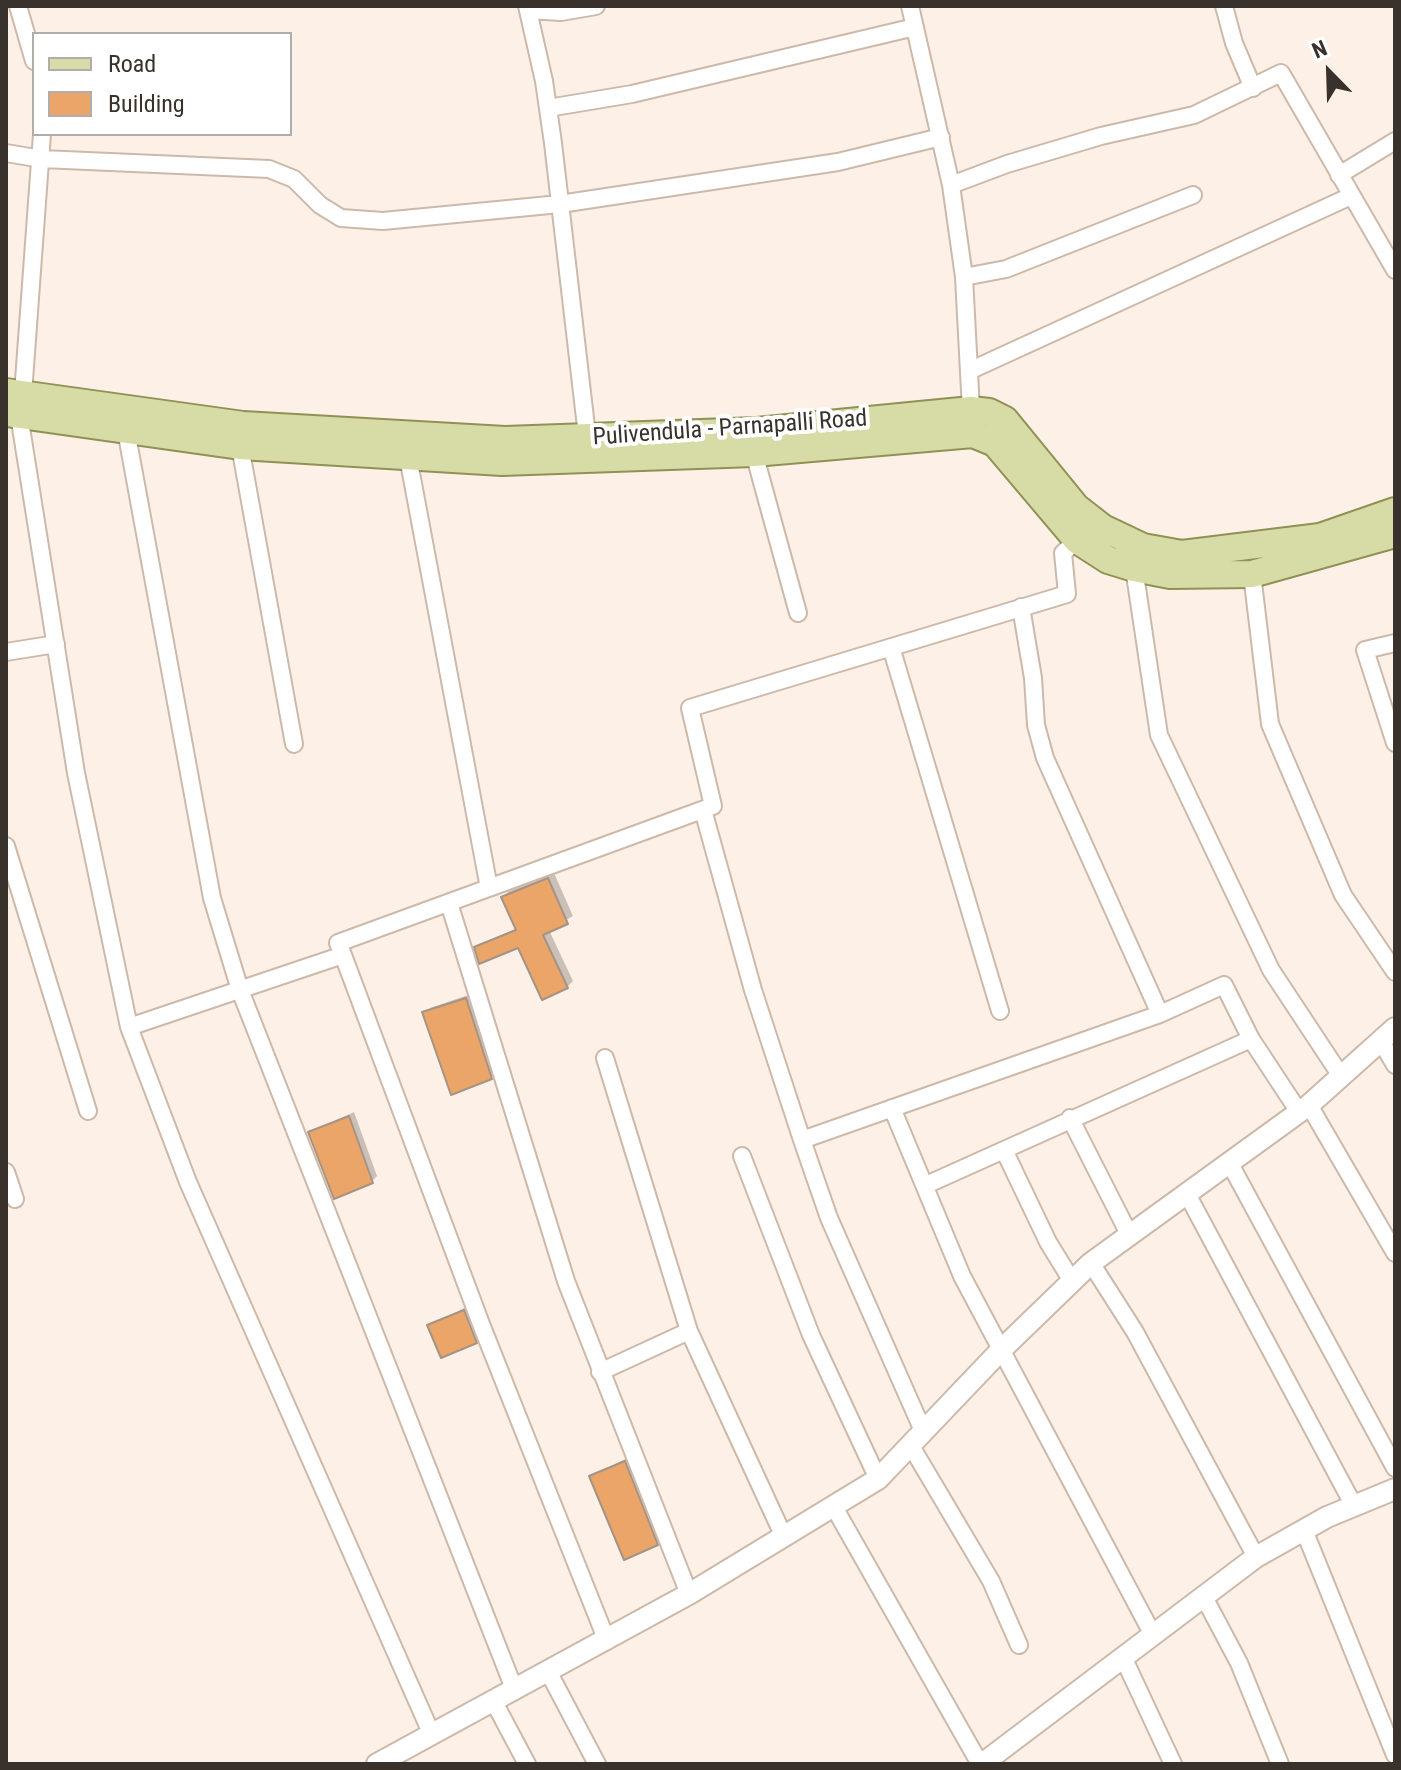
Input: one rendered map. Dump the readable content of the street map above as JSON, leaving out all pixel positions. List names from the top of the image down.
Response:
{
  "streets": {
    "main road": ["Pulivendula - Parnapalli Road"]
  },
  "legend": ["Road", "Building"],
  "north": "top left"
}
